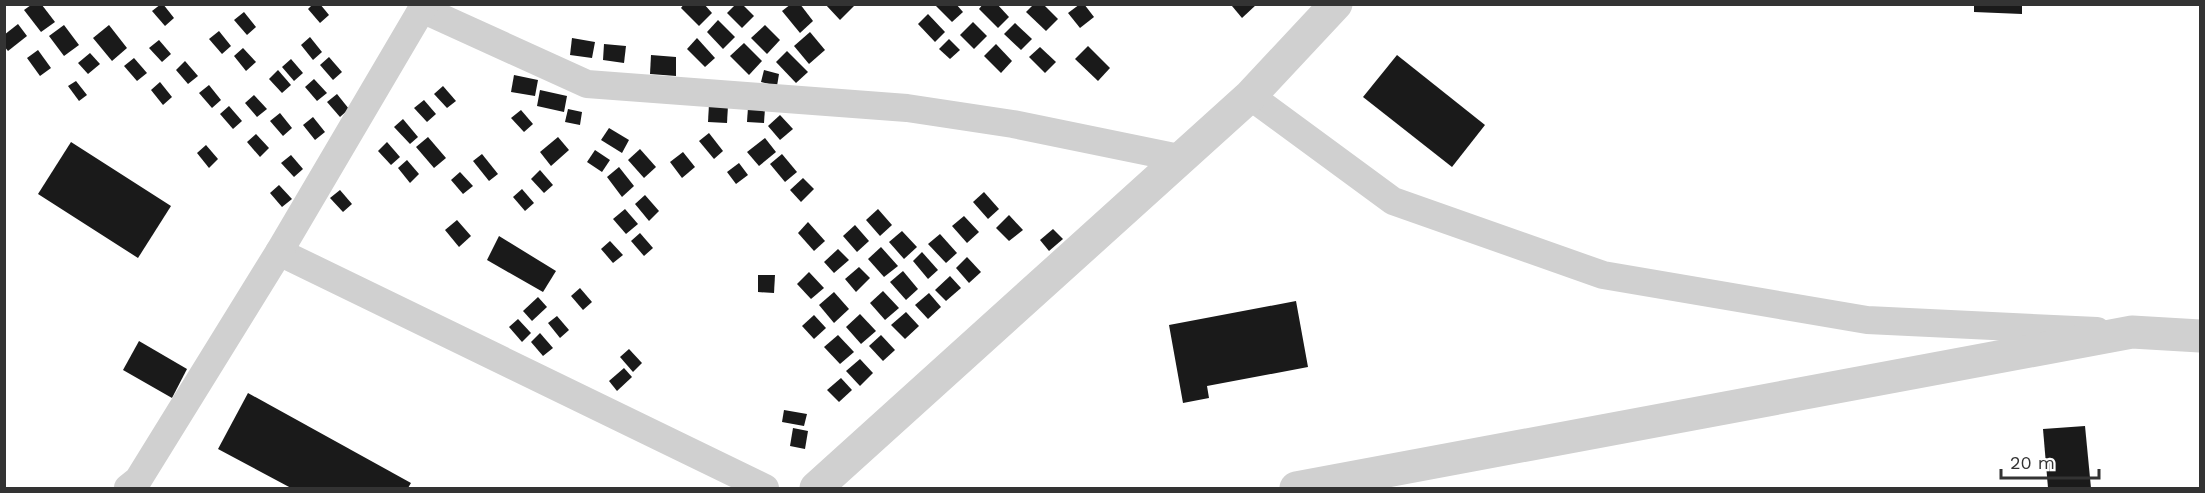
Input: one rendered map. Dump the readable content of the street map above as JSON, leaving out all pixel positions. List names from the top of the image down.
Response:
{
  "scale_bar": "20 m"
}
